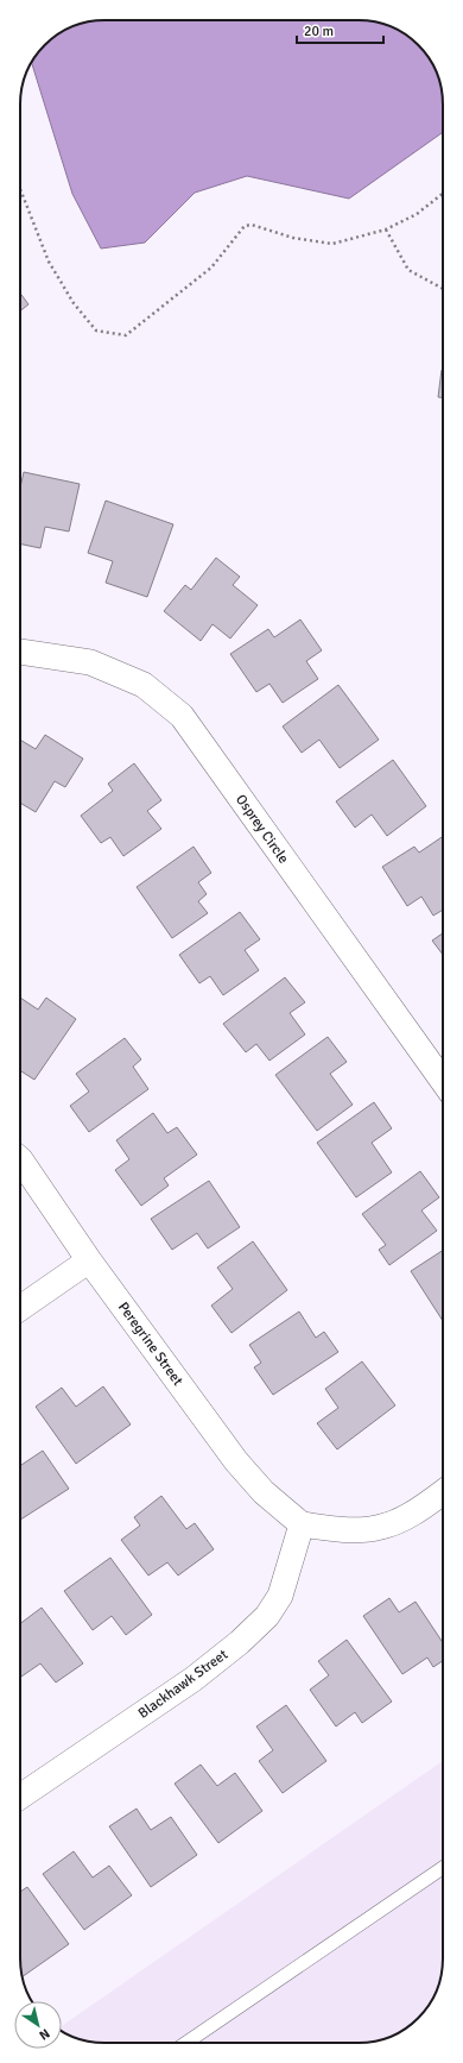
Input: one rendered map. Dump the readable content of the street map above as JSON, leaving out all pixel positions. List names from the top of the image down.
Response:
{
  "streets": {
    "street": ["Osprey Circle", "Peregrine Street", "Blackhawk Street"]
  },
  "crossings": [
    ["Peregrine Street", "Blackhawk Street"]
  ],
  "scale_bar": "20 m",
  "north": "bottom right"
}
